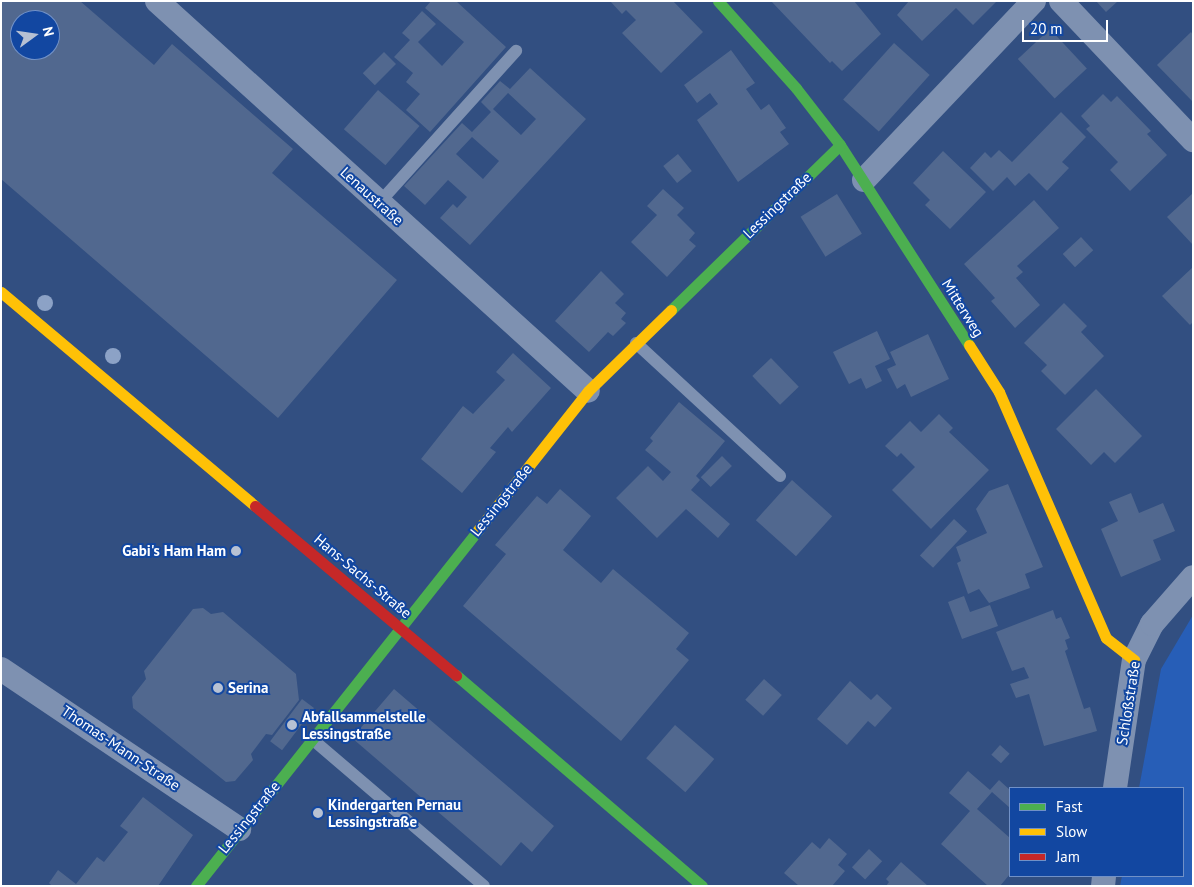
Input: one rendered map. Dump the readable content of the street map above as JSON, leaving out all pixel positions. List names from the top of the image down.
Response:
{
  "streets": {
    "street": [
      "Lenaustraße",
      "Lessingstraße",
      "Mitterweg",
      "Hans-Sachs-Straße",
      "Schloßstraße",
      "Thomas-Mann-Straße"
    ]
  },
  "crossings": [
    ["Lenaustraße", "Lessingstraße"],
    ["Lessingstraße", "Mitterweg"],
    ["Lessingstraße", "Hans-Sachs-Straße"],
    ["Lessingstraße", "Thomas-Mann-Straße"],
    ["Mitterweg", "Schloßstraße"]
  ],
  "places": [
    "Gabi's Ham Ham",
    "Serina",
    "Abfallsammelstelle Lessingstraße",
    "Kindergarten Pernau Lessingstraße"
  ],
  "legend": ["Fast", "Slow", "Jam"],
  "scale_bar": "20 m",
  "north": "right"
}
